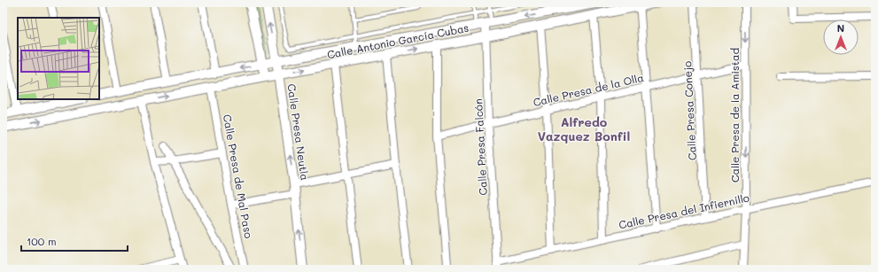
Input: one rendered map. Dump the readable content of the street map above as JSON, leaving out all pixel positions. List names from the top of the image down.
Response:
{
  "streets": {
    "street": [
      "Calle Antonio García Cubas",
      "Calle Presa de la Olla",
      "Calle Presa Conejo",
      "Calle Presa de la Amistad",
      "Calle Presa Neutla",
      "Calle Presa Falcón",
      "Calle Presa de Mal Paso",
      "Calle Presa del Infiernillo"
    ]
  },
  "crossings": [
    ["Calle Antonio García Cubas", "Calle Presa Neutla"],
    ["Calle Antonio García Cubas", "Calle Presa Falcón"],
    ["Calle Antonio García Cubas", "Calle Presa de Mal Paso"],
    ["Calle Presa de la Olla", "Calle Presa Conejo"],
    ["Calle Presa de la Olla", "Calle Presa de la Amistad"],
    ["Calle Presa de la Olla", "Calle Presa Falcón"],
    ["Calle Presa Conejo", "Calle Presa del Infiernillo"],
    ["Calle Presa de la Amistad", "Calle Presa del Infiernillo"],
    ["Calle Presa Falcón", "Calle Presa del Infiernillo"]
  ],
  "one_way": ["Calle Presa de la Amistad"],
  "districts": ["Alfredo Vazquez Bonfil"],
  "scale_bar": "100 m",
  "north": "top"
}
